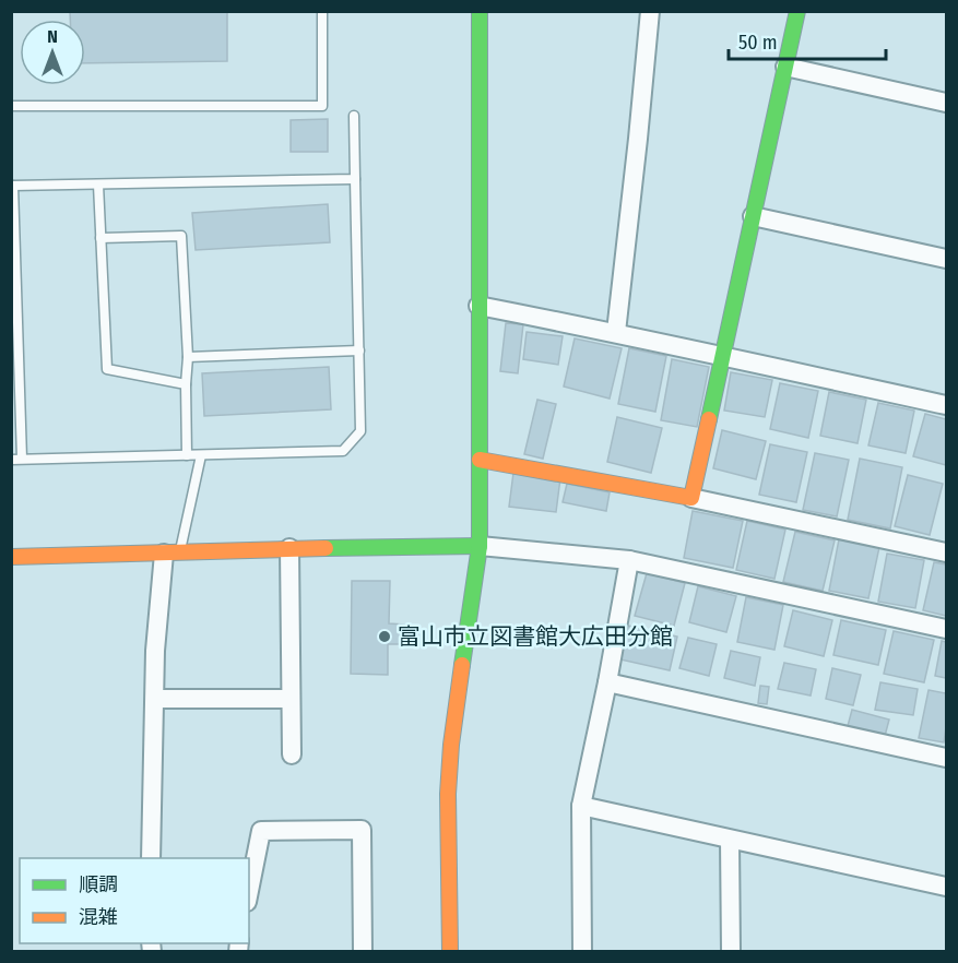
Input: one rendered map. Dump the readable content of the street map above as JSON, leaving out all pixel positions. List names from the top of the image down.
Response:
{
  "places": ["富山市立図書館大広田分館"],
  "legend": ["順調", "混雑"],
  "scale_bar": "50 m",
  "north": "top"
}
